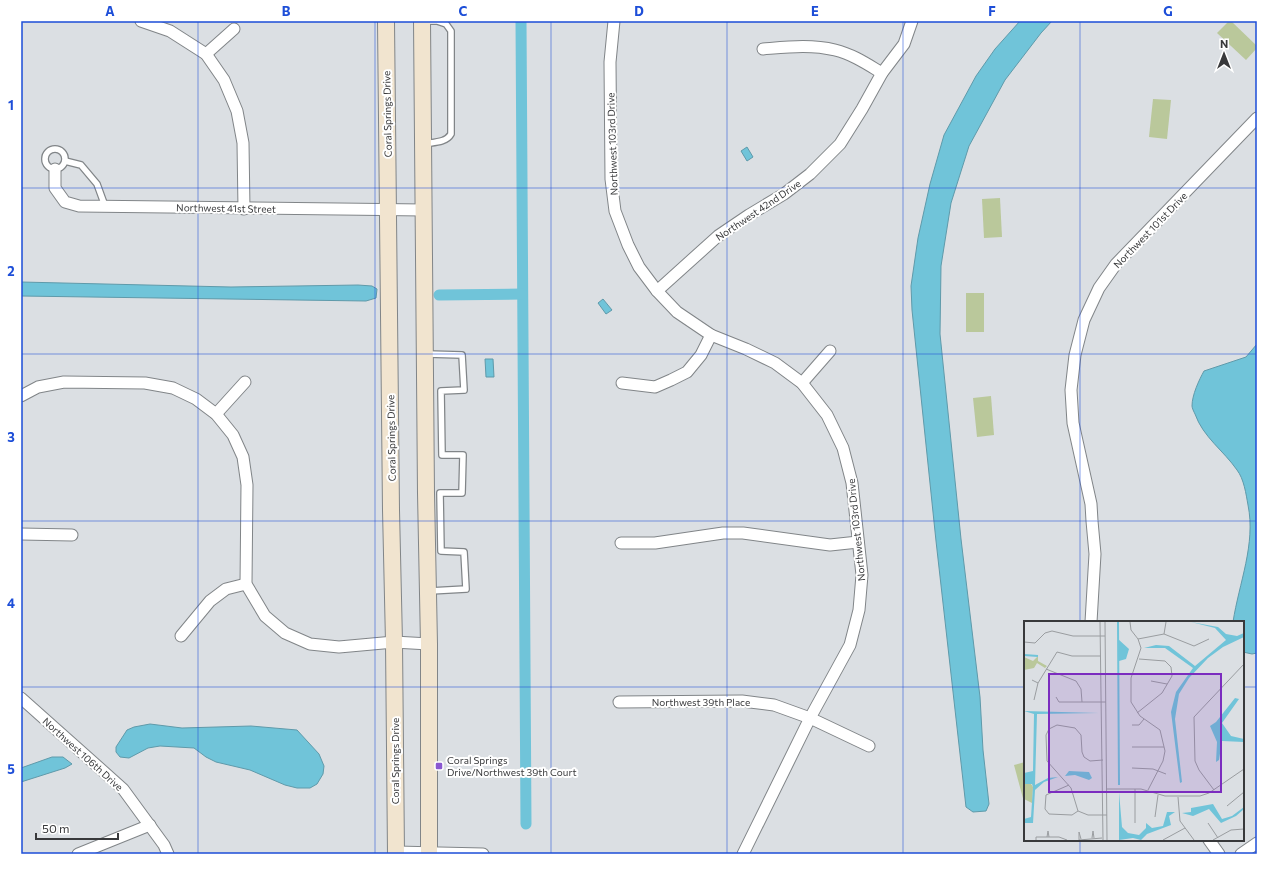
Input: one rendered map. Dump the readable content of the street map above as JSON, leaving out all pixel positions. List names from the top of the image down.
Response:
{
  "streets": {
    "main road": ["Coral Springs Drive"],
    "street": [
      "Northwest 103rd Drive",
      "Northwest 41st Street",
      "Northwest 42nd Drive",
      "Northwest 101st Drive",
      "Northwest 39th Place",
      "Northwest 106th Drive"
    ]
  },
  "crossings": [
    ["Coral Springs Drive", "Northwest 41st Street"],
    ["Northwest 103rd Drive", "Northwest 42nd Drive"],
    ["Northwest 103rd Drive", "Northwest 39th Place"]
  ],
  "places": {
    "transit": ["Coral Springs Drive/Northwest 39th Court"]
  },
  "scale_bar": "50 m",
  "north": "top",
  "grid": {
    "columns": [
      "A",
      "B",
      "C",
      "D",
      "E",
      "F",
      "G"
    ],
    "rows": [
      "1",
      "2",
      "3",
      "4",
      "5"
    ]
  }
}
